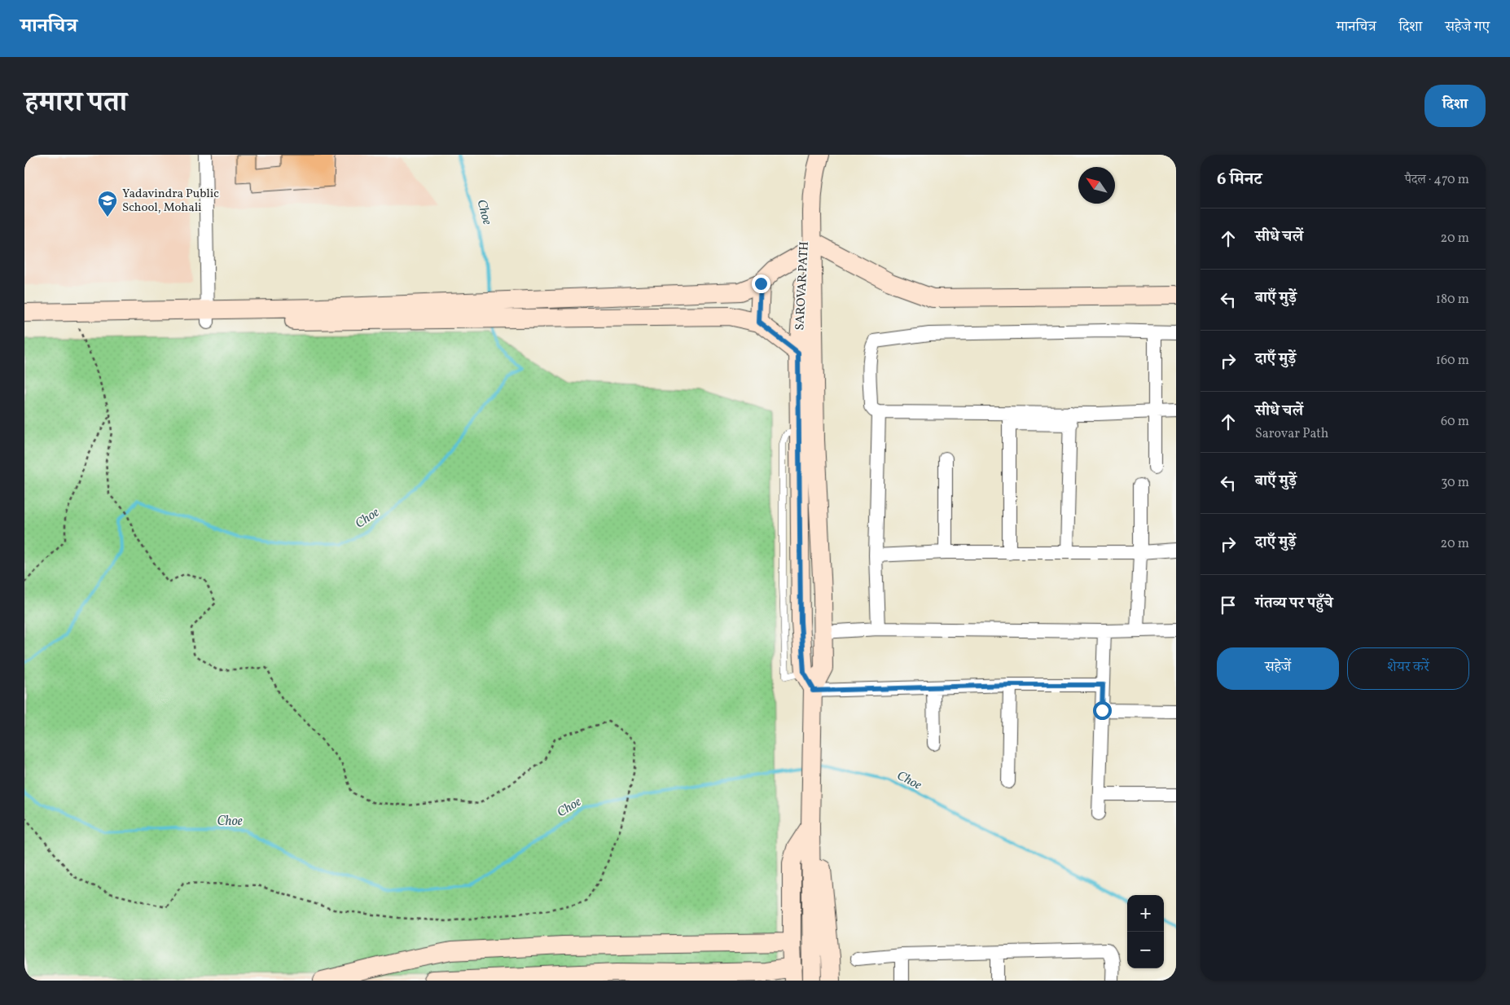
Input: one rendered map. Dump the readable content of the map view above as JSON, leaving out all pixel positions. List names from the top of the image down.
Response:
{
  "streets": {
    "main road": ["SAROVAR PATH"]
  },
  "water": ["Choe"],
  "places": {
    "school or university": ["Yadavindra Public School, Mohali"]
  },
  "north": "top left",
  "page": {
    "header": "मानचित्र",
    "nav": ["मानचित्र", "दिशा", "सहेजे गए"],
    "title": "हमारा पता",
    "buttons": [
      "दिशा",
      ["सहेजें", "शेयर करें"]
    ],
    "heading": ["6 मिनट", "पैदल · 470 m"],
    "list": [
      ["सीधे चलें", "20 m"],
      ["बाएँ मुड़ें", "180 m"],
      ["दाएँ मुड़ें", "160 m"],
      ["सीधे चलें", "Sarovar Path", "60 m"],
      ["बाएँ मुड़ें", "30 m"],
      ["दाएँ मुड़ें", "20 m"],
      "गंतव्य पर पहुँचे"
    ],
    "map_buttons": ["+", "−"]
  }
}
